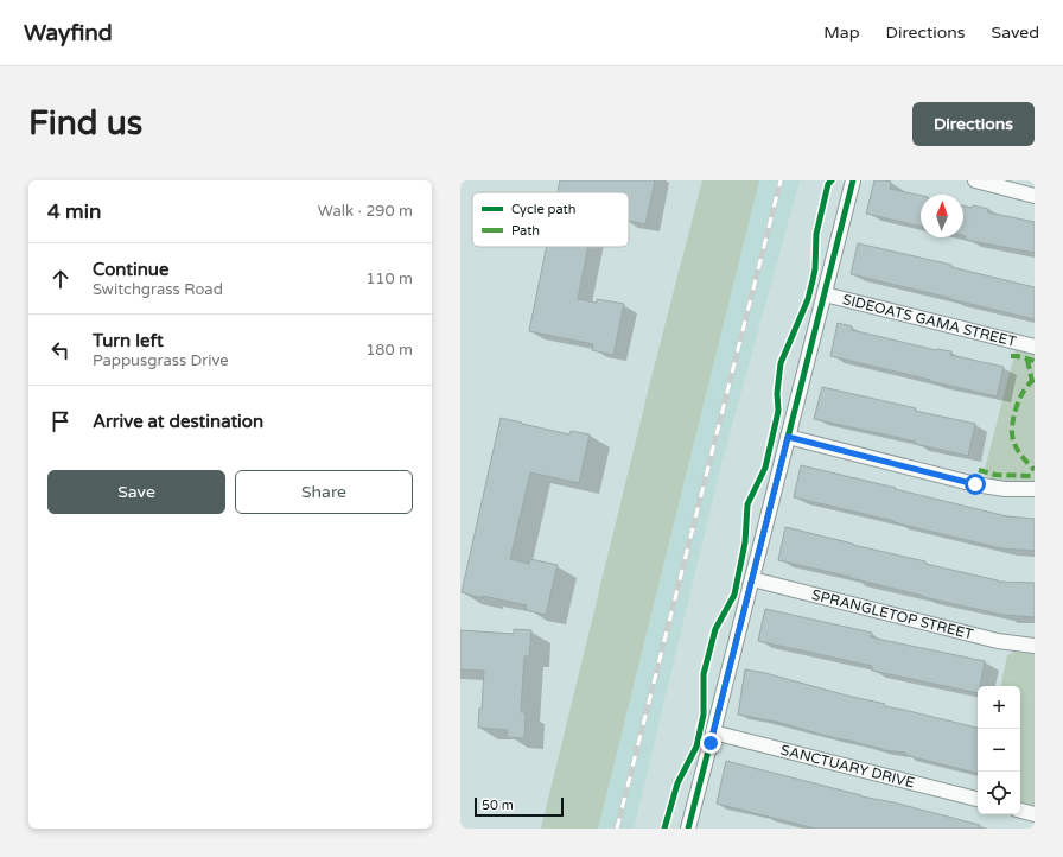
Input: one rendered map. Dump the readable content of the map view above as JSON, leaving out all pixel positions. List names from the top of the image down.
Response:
{
  "streets": {
    "street": ["SIDEOATS GAMA STREET", "SPRANGLETOP STREET", "SANCTUARY DRIVE"]
  },
  "legend": ["Cycle path", "Path"],
  "scale_bar": "50 m",
  "north": "top",
  "page": {
    "header": "Wayfind",
    "nav": ["Map", "Directions", "Saved"],
    "buttons": [
      "Directions",
      ["Save", "Share"]
    ],
    "title": "Find us",
    "heading": ["4 min", "Walk · 290 m"],
    "list": [
      ["Continue", "Switchgrass Road", "110 m"],
      ["Turn left", "Pappusgrass Drive", "180 m"],
      "Arrive at destination"
    ],
    "map_buttons": ["+", "−"],
    "scale": "50 m"
  }
}
